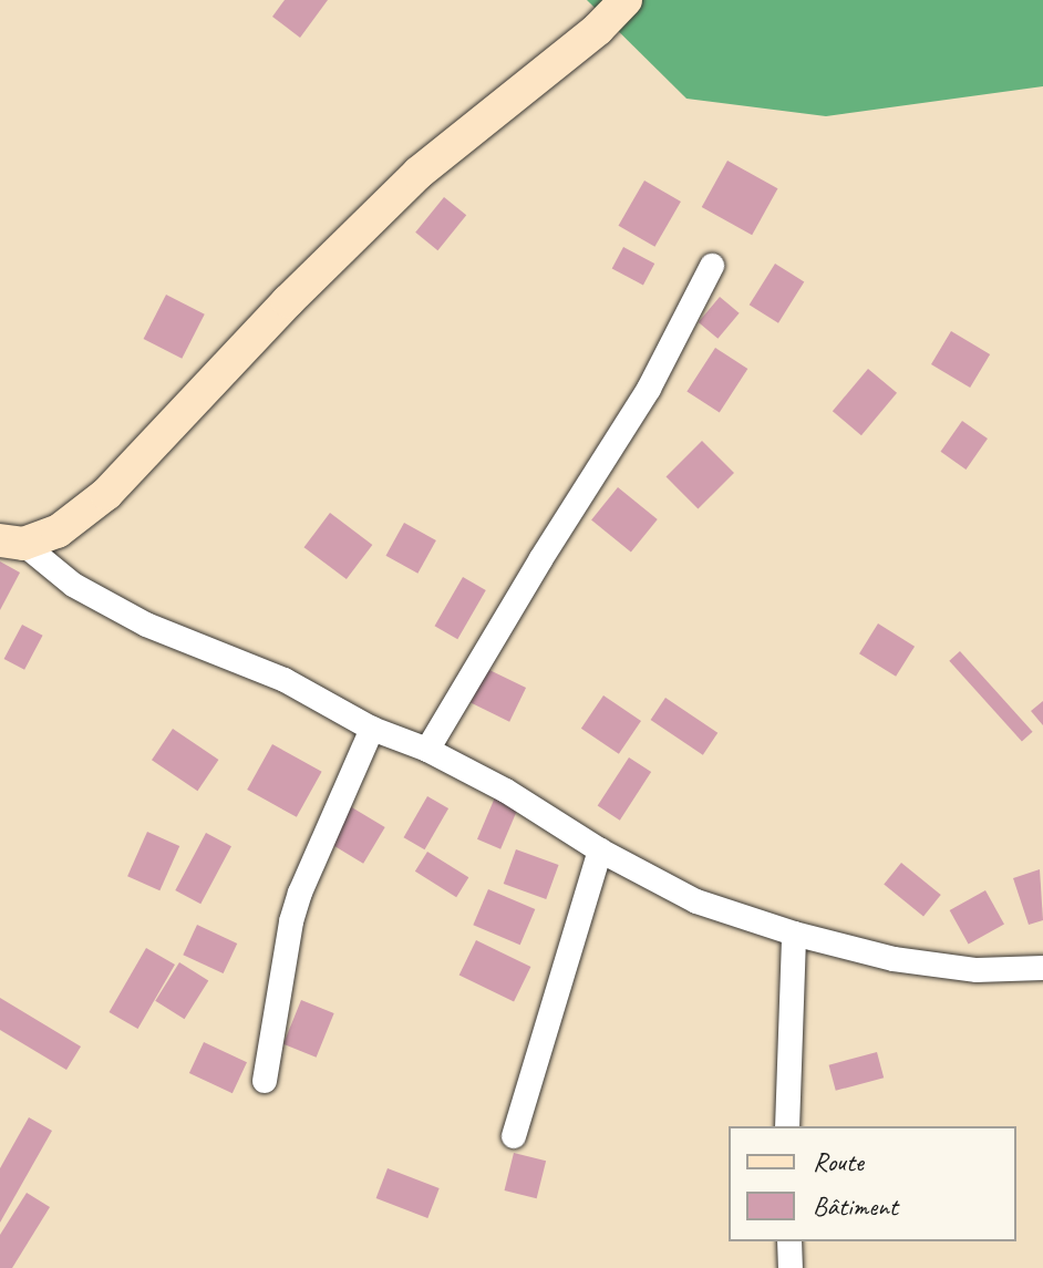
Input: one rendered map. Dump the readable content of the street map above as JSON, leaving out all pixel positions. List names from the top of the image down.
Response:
{
  "legend": ["Route", "Bâtiment"]
}
